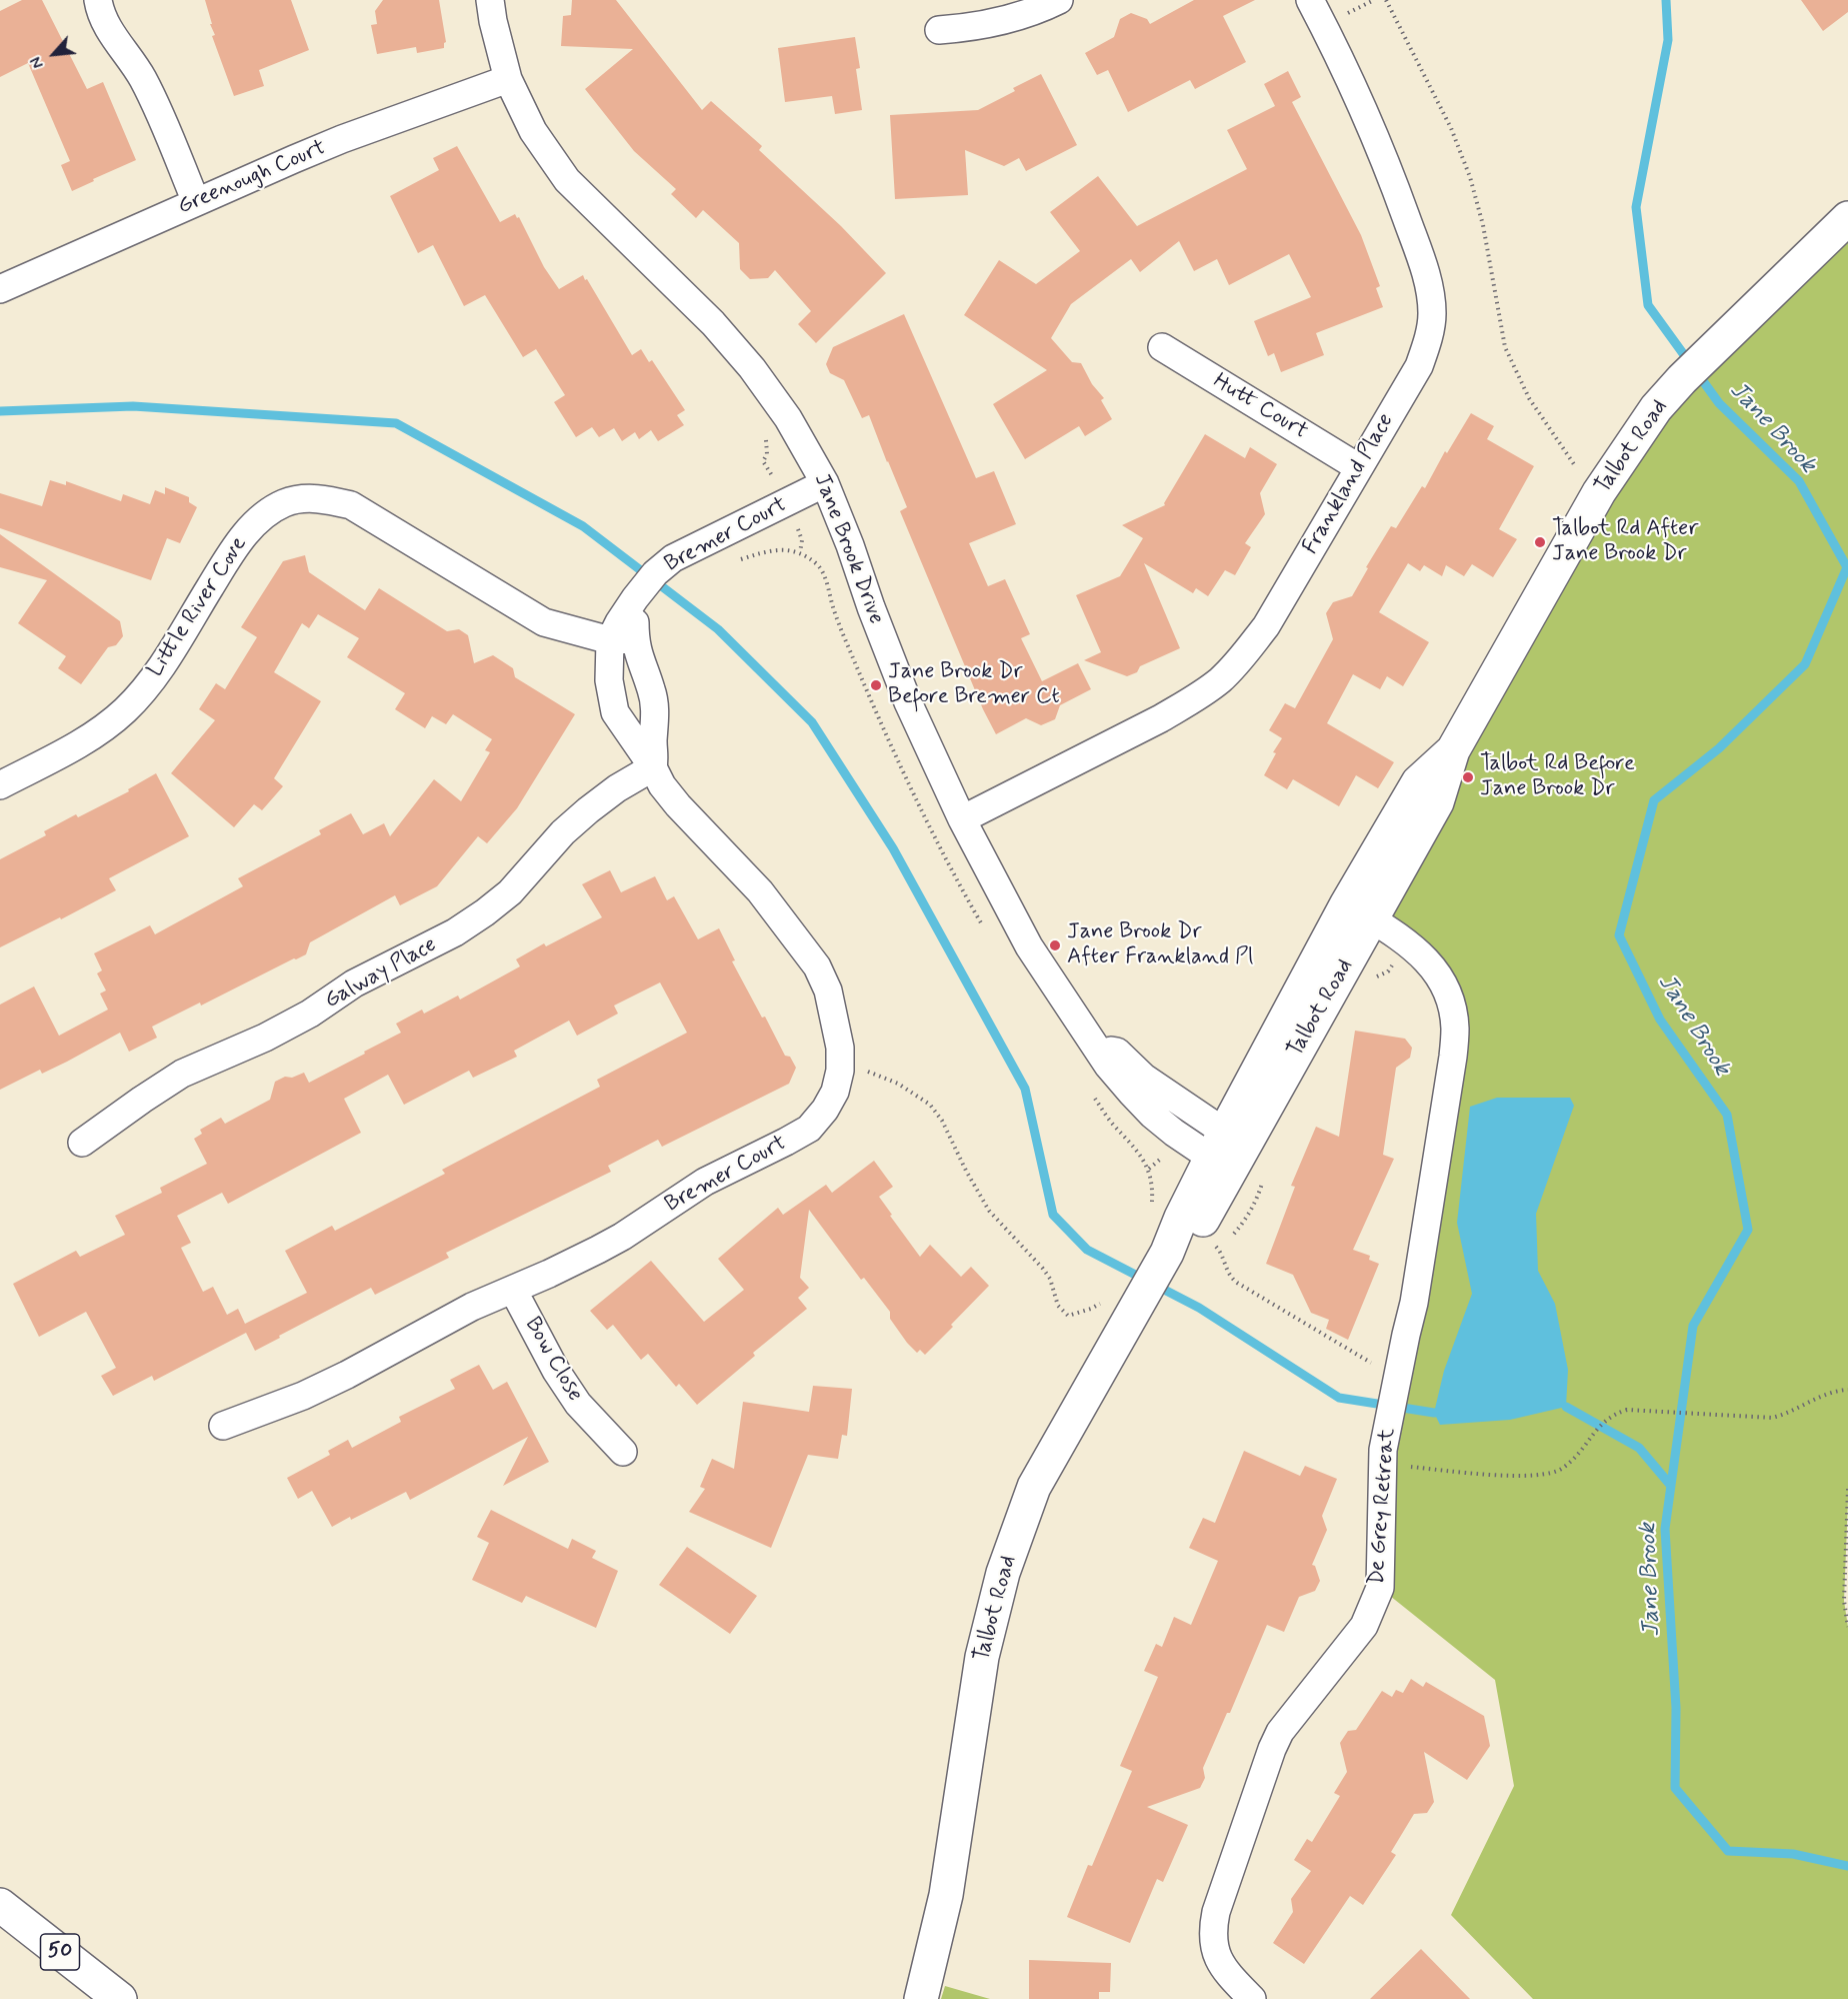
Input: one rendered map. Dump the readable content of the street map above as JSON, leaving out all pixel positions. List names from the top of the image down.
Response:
{
  "streets": {
    "main road": ["Talbot Road", "50"],
    "street": [
      "Greenough Court",
      "Hutt Court",
      "Frankland Place",
      "Bremer Court",
      "Jane Brook Drive",
      "Little River Cove",
      "Galway Place",
      "Bow Close",
      "De Grey Retreat"
    ]
  },
  "crossings": [
    ["Greenough Court", "Jane Brook Drive"],
    ["Hutt Court", "Frankland Place"],
    ["Talbot Road", "Jane Brook Drive"],
    ["Talbot Road", "De Grey Retreat"],
    ["Frankland Place", "Jane Brook Drive"],
    ["Bremer Court", "Jane Brook Drive"],
    ["Bremer Court", "Little River Cove"],
    ["Bremer Court", "Galway Place"],
    ["Bremer Court", "Bow Close"]
  ],
  "water": ["Jane Brook"],
  "places": [
    "Talbot Rd After Jane Brook Dr",
    "Jane Brook Dr Before Bremer Ct",
    "Talbot Rd Before Jane Brook Dr",
    "Jane Brook Dr After Frankland Pl"
  ],
  "north": "bottom left"
}
